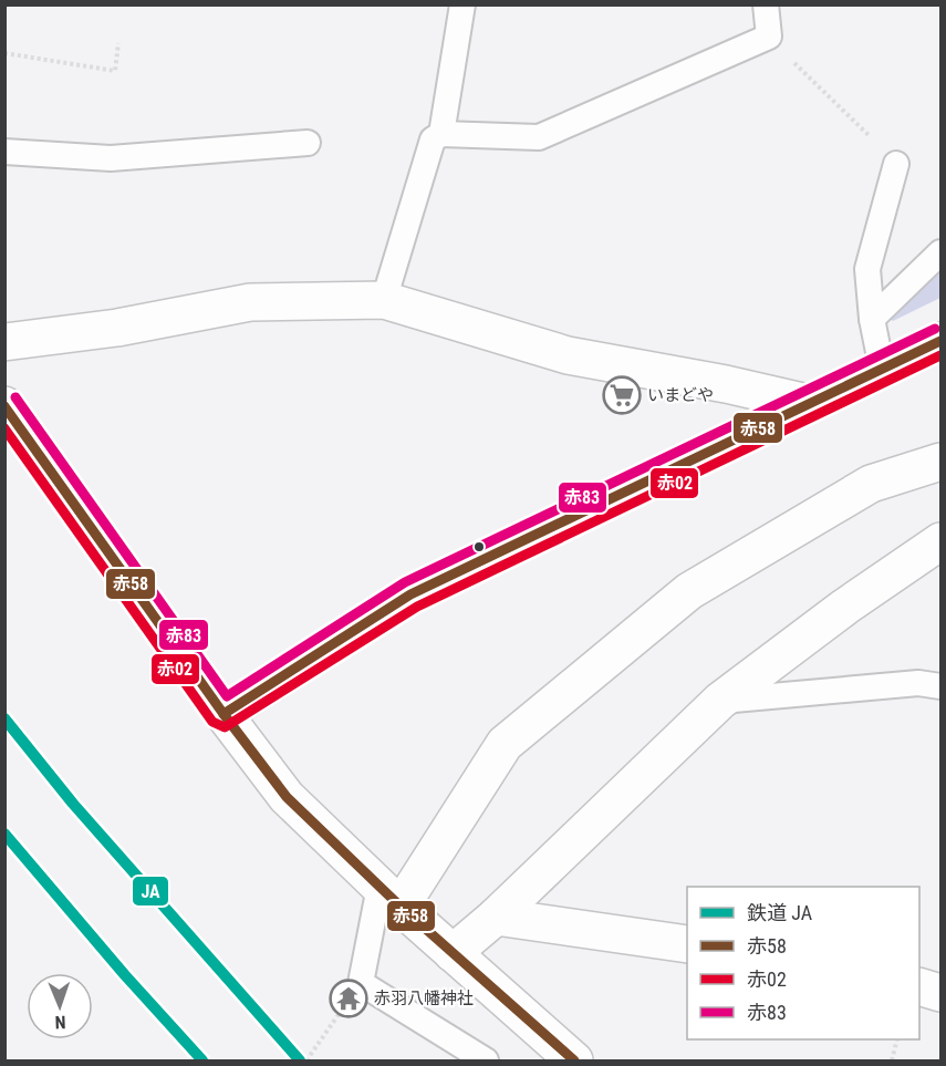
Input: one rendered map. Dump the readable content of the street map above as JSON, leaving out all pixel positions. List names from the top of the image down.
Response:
{
  "places": {
    "supermarket": ["いまどや"],
    "temple": ["赤羽八幡神社"]
  },
  "lines": [
    "transit line 赤83",
    "transit line 赤58",
    "transit line 赤02",
    "rail line JA"
  ],
  "legend": [
    "鉄道 JA",
    "赤58",
    "赤02",
    "赤83"
  ],
  "north": "bottom"
}
